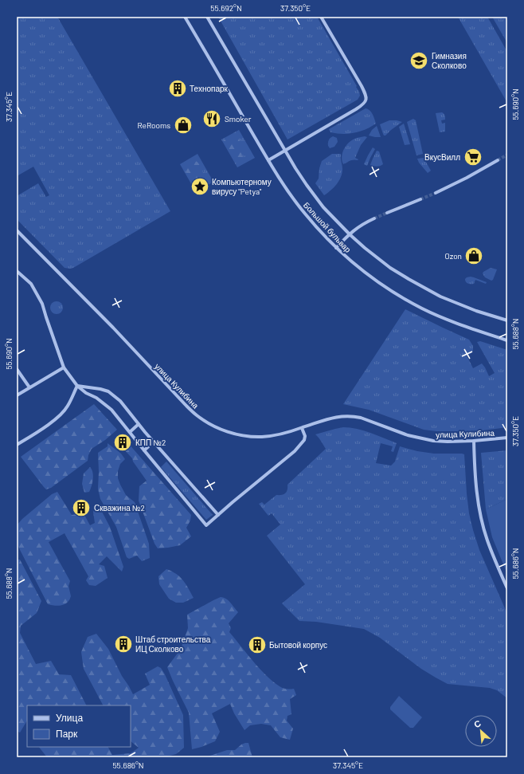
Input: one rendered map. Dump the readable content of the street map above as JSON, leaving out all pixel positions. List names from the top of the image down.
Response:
{
  "streets": {
    "street": ["Большой бульвар", "улица Кулибина"]
  },
  "places": {
    "school or university": ["Гимназия Сколково"],
    "building": [
      "Технопарк",
      "КПП №2",
      "Скважина №2",
      "Штаб строительства ИЦ Сколково",
      "Бытовой корпус"
    ],
    "restaurant": ["Smoker"],
    "shop": ["ReRooms", "Ozon"],
    "supermarket": ["ВкусВилл"],
    "place": ["Компьютерному вирусу \"Petya\""]
  },
  "legend": ["Улица", "Парк"],
  "north": "top left",
  "coordinates": [
    "55.692°N",
    "37.350°E",
    "55.690°N",
    "37.345°E",
    "55.688°N",
    "55.686°N"
  ]
}
